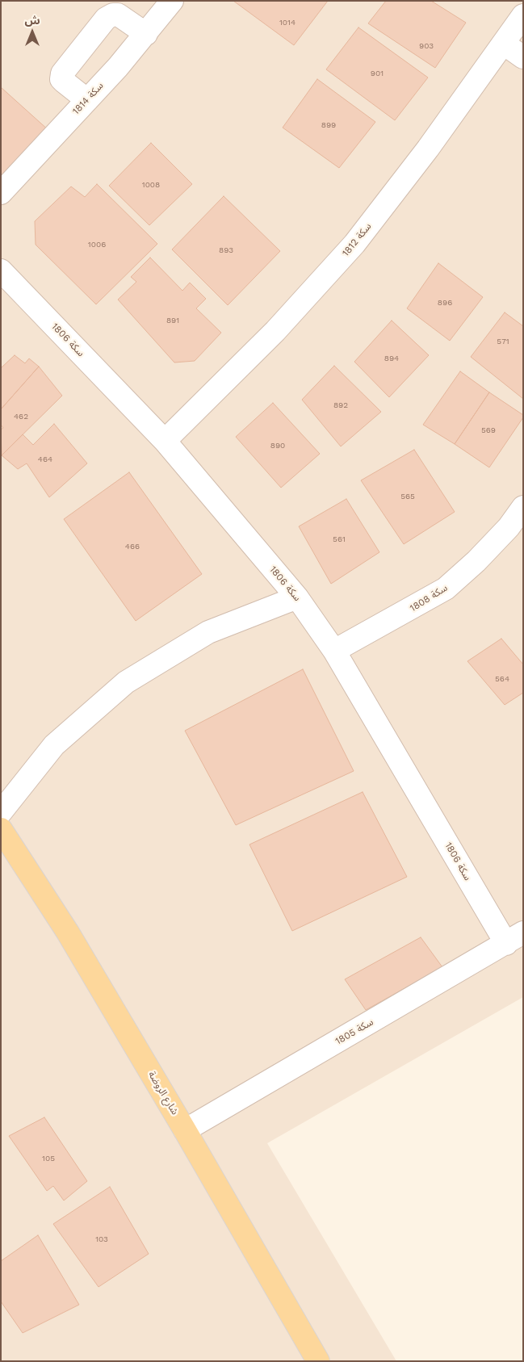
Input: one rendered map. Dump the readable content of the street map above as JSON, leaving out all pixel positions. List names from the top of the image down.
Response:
{
  "streets": {
    "main road": ["شارع الروضة"],
    "street": [
      "سكة 1814",
      "سكة 1812",
      "سكة 1806",
      "سكة 1808",
      "سكة 1805"
    ]
  },
  "crossings": [
    ["سكة 1812", "سكة 1806"],
    ["سكة 1806", "سكة 1808"],
    ["سكة 1806", "سكة 1805"],
    ["سكة 1805", "شارع الروضة"]
  ],
  "house_numbers": [
    "1014",
    "903",
    "901",
    "899",
    "1008",
    "1006",
    "893",
    "896",
    "891",
    "571",
    "894",
    "892",
    "462",
    "569",
    "890",
    "464",
    "565",
    "561",
    "466",
    "564",
    "105",
    "103"
  ],
  "north": "top"
}
